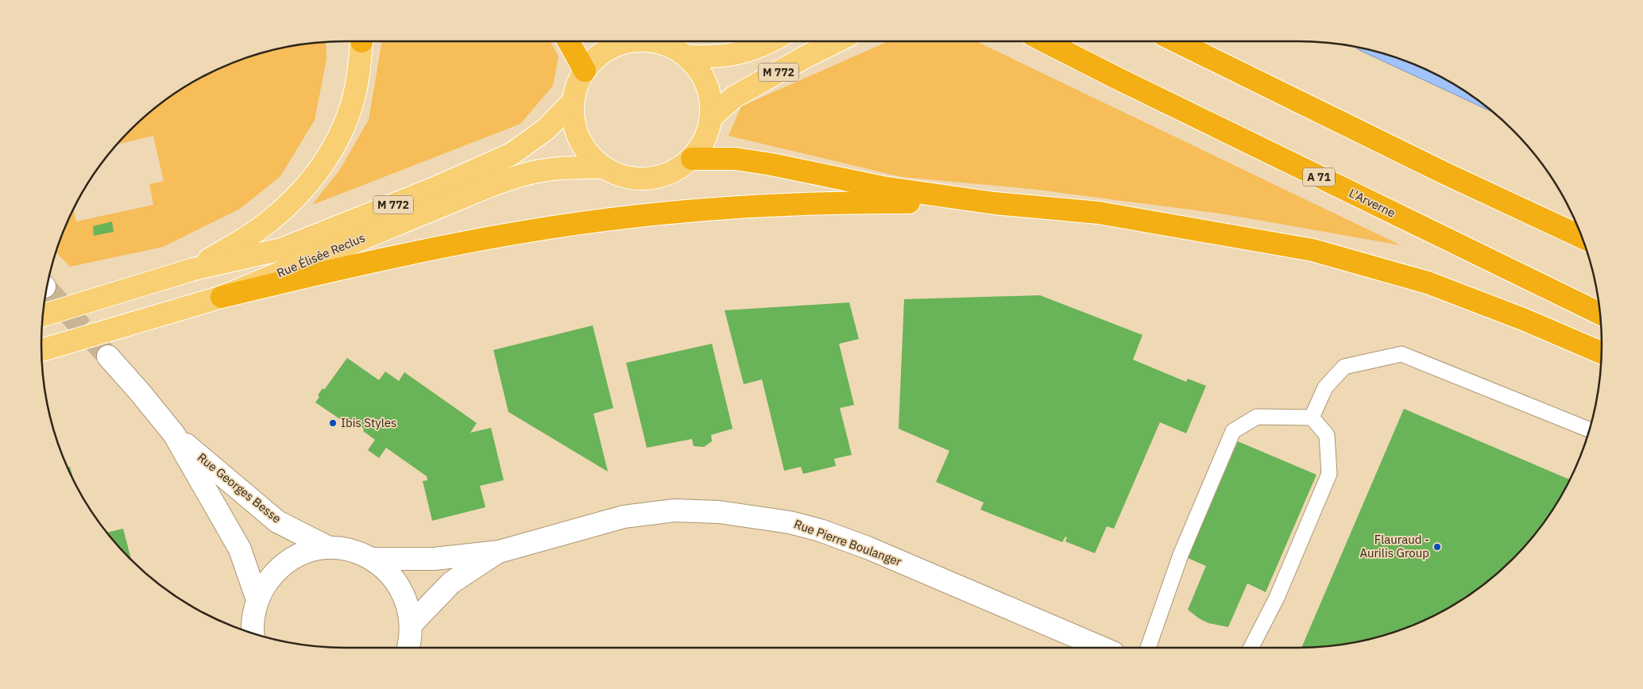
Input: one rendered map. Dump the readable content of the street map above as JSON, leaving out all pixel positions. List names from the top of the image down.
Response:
{
  "streets": {
    "highway": ["A 71", "L'Arverne"],
    "main road": ["M 772", "Rue Élisée Reclus"],
    "street": ["Rue Georges Besse", "Rue Pierre Boulanger"]
  },
  "places": ["Ibis Styles", "Flauraud - Aurilis Group"]
}
